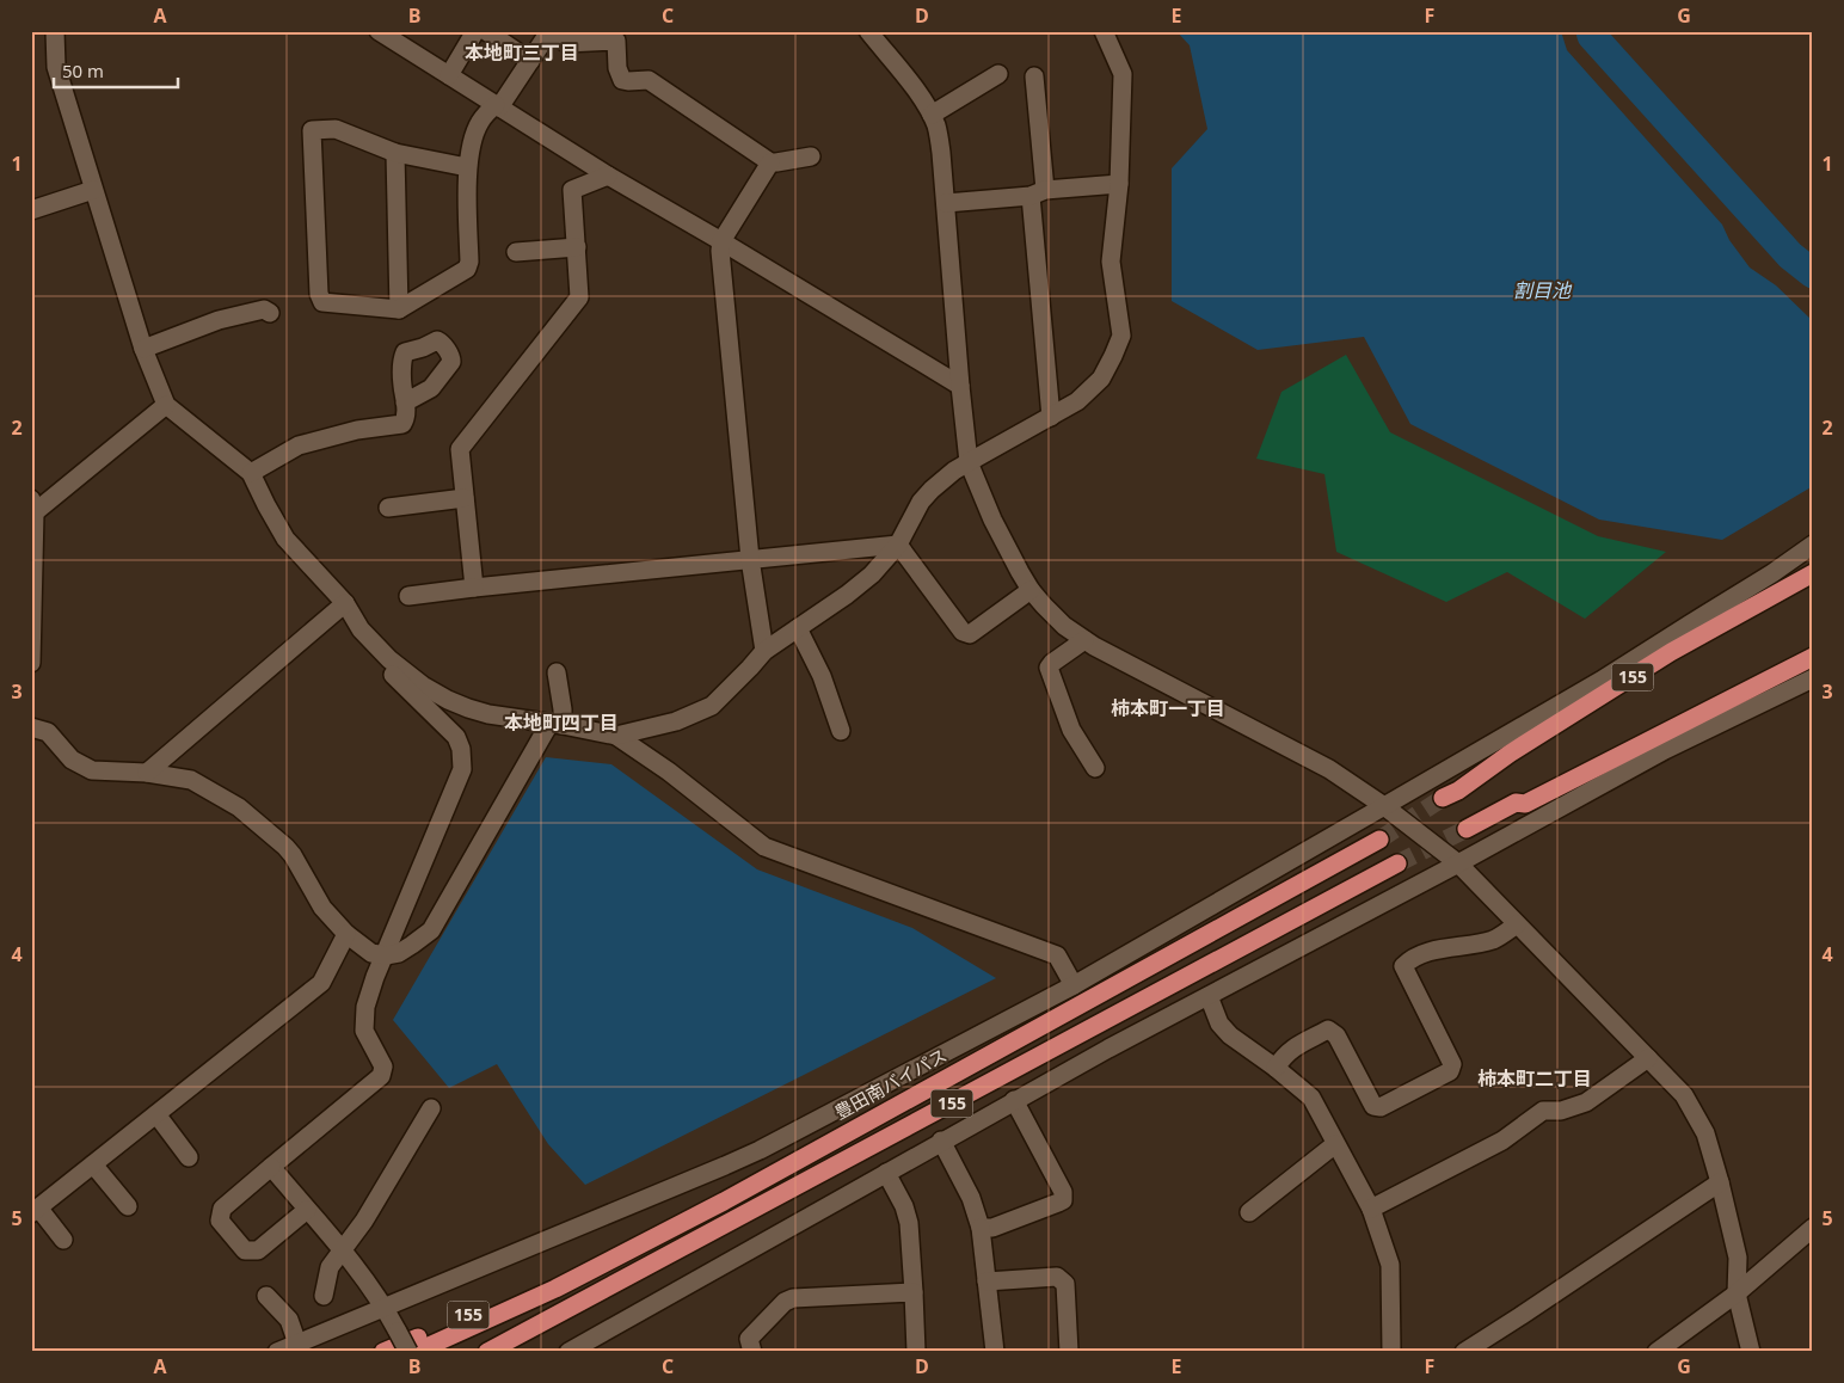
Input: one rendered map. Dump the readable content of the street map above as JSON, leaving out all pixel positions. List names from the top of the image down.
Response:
{
  "streets": {
    "highway": ["155", "豊田南バイパス"]
  },
  "crossings": [
    ["155", "豊田南バイパス"]
  ],
  "districts": [
    "本地町三丁目",
    "柿本町一丁目",
    "本地町四丁目",
    "柿本町二丁目"
  ],
  "water": ["割目池"],
  "scale_bar": "50 m",
  "grid": {
    "columns": [
      "A",
      "B",
      "C",
      "D",
      "E",
      "F",
      "G"
    ],
    "rows": [
      "1",
      "2",
      "3",
      "4",
      "5"
    ]
  }
}
